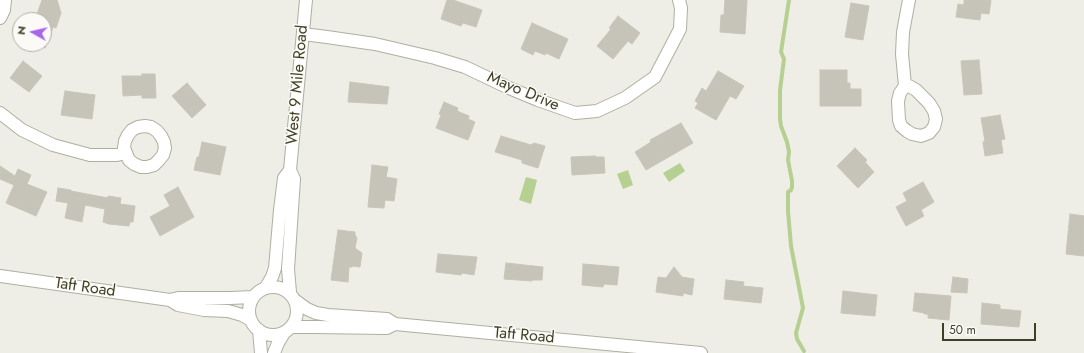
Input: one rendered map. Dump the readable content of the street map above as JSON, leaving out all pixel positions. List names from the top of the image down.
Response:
{
  "streets": {
    "street": ["West 9 Mile Road", "Mayo Drive", "Taft Road"]
  },
  "crossings": [
    ["West 9 Mile Road", "Mayo Drive"],
    ["West 9 Mile Road", "Taft Road"]
  ],
  "scale_bar": "50 m",
  "north": "left"
}
